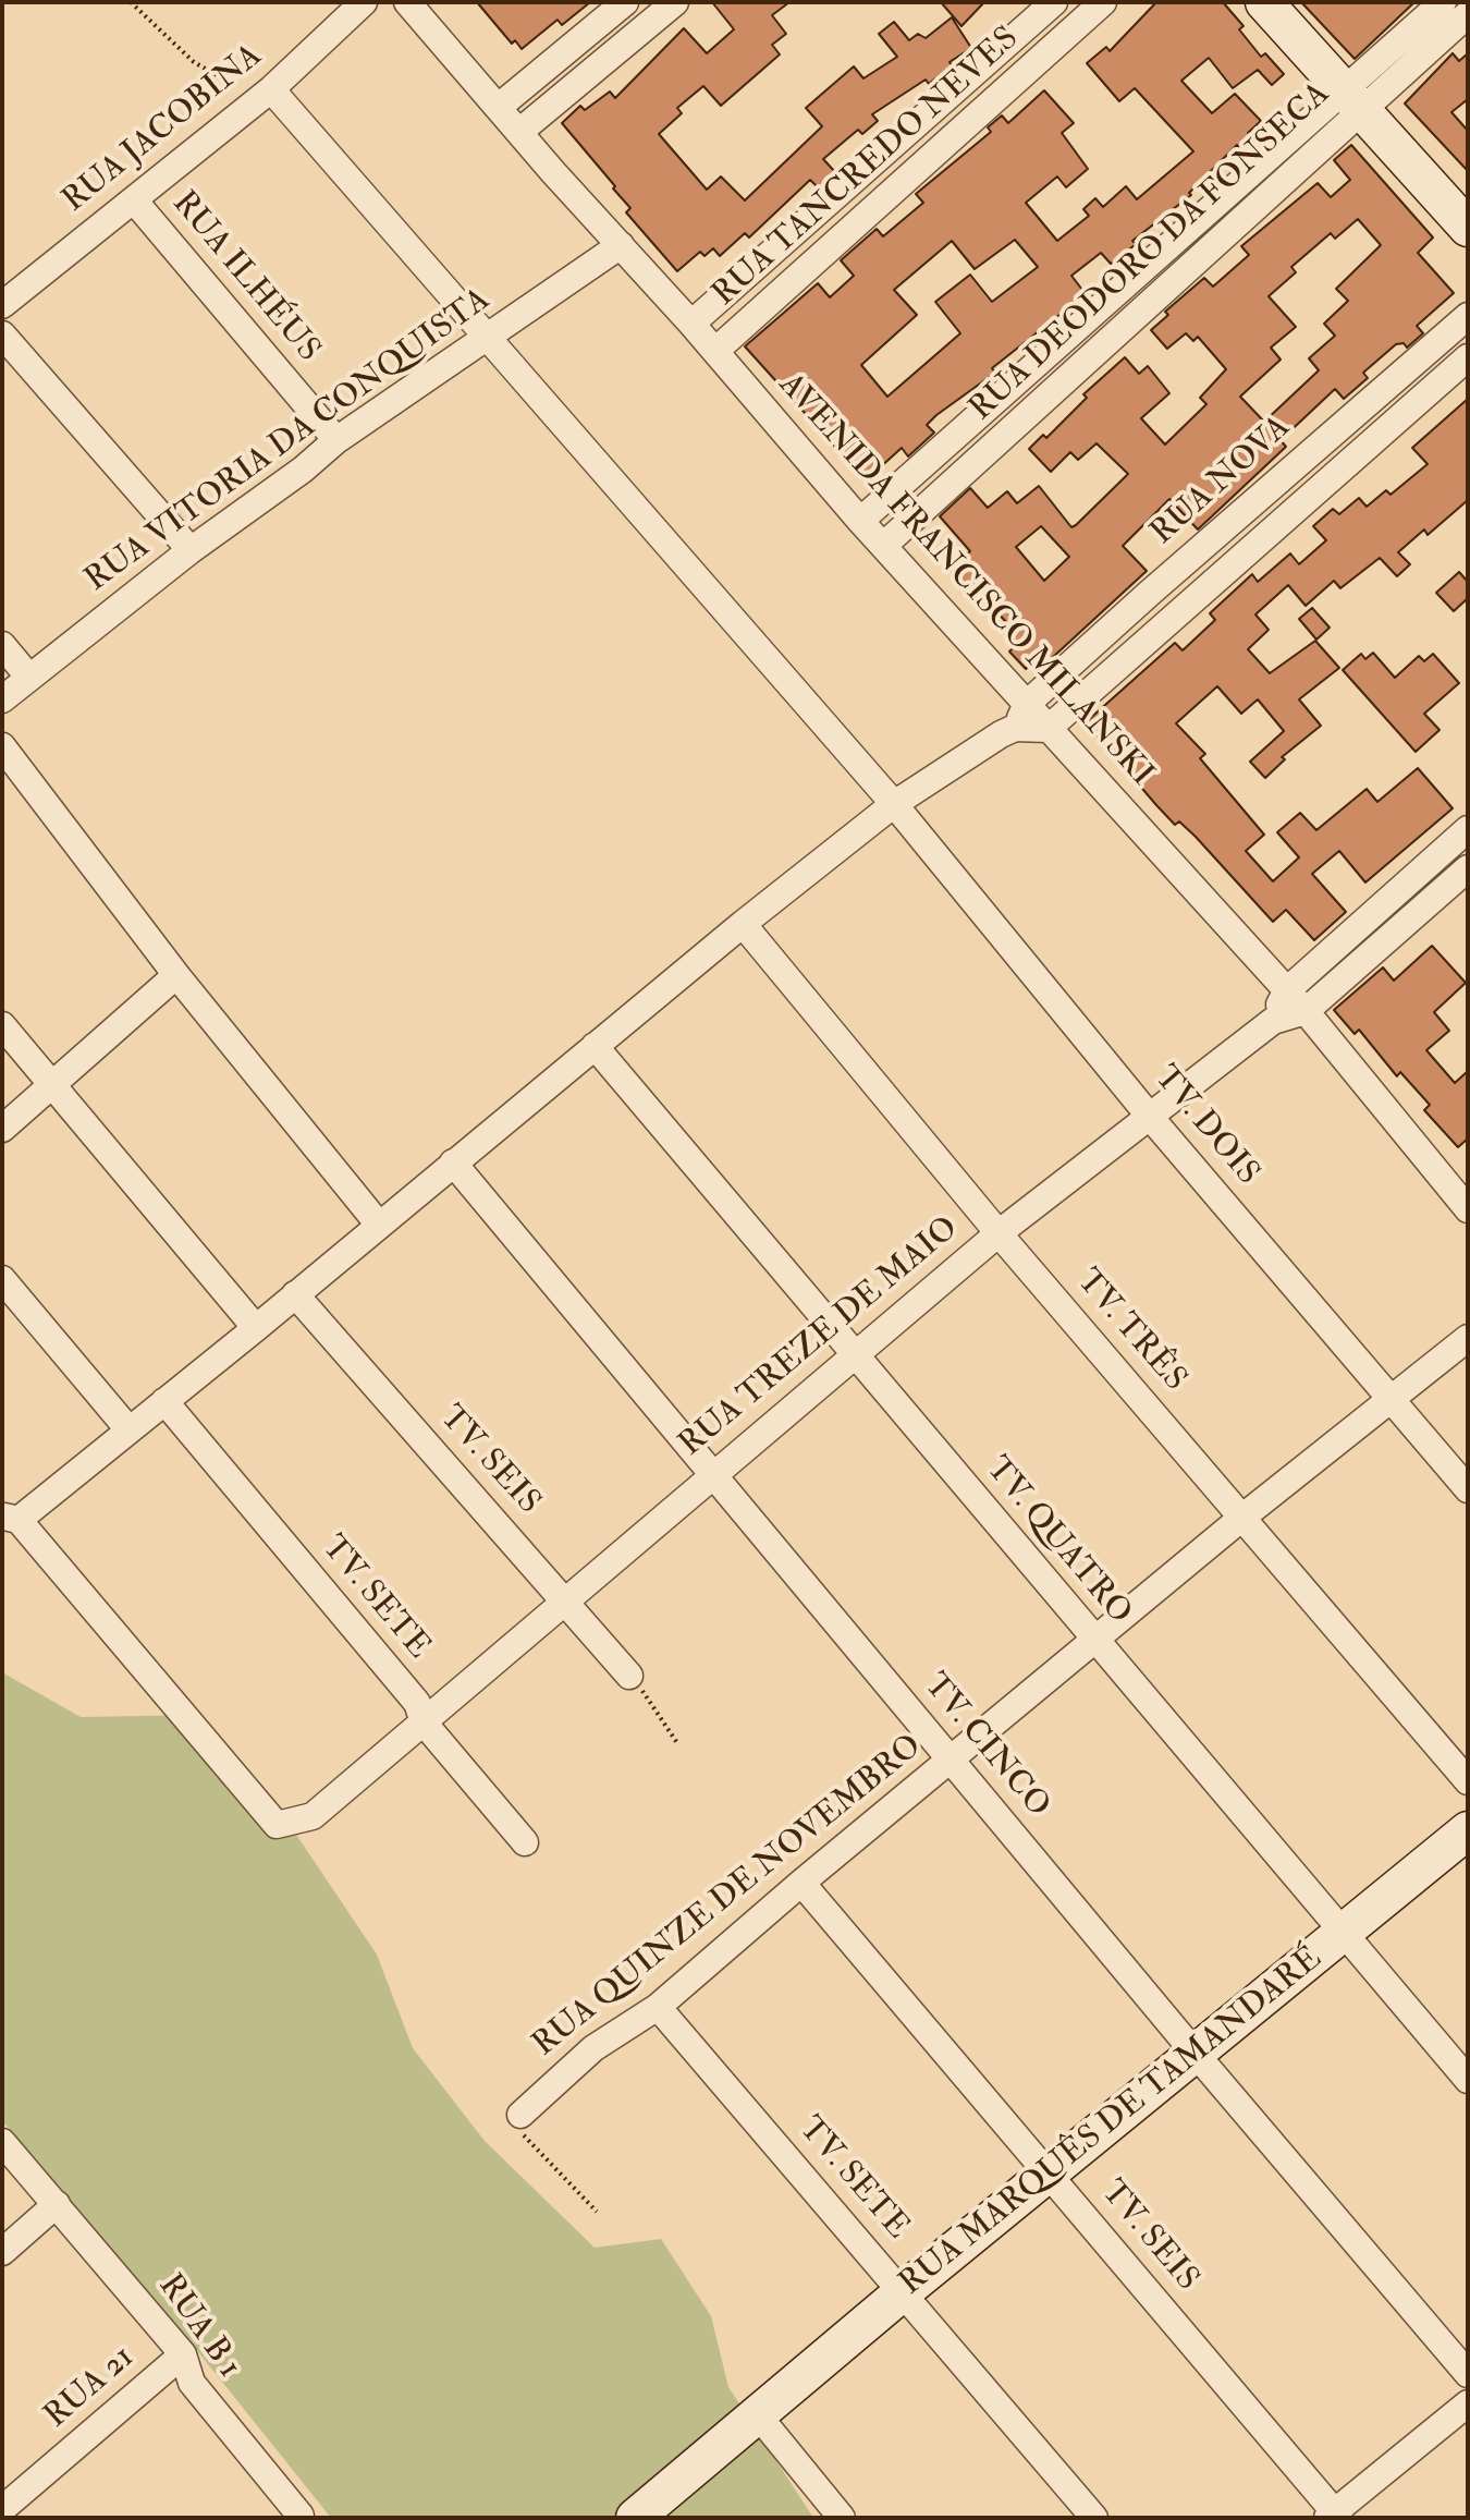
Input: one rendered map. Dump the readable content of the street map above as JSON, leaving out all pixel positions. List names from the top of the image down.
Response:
{
  "streets": {
    "street": [
      "RUA JACOBINA",
      "RUA TANCREDO NEVES",
      "RUA DEODORO DA FONSECA",
      "RUA ILHÉUS",
      "RUA VITORIA DA CONQUISTA",
      "RUA NOVA",
      "AVENIDA FRANCISCO MILANSKI",
      "TV. DOIS",
      "TV. TRÊS",
      "RUA TREZE DE MAIO",
      "TV. SEIS",
      "TV. QUATRO",
      "TV. SETE",
      "TV. CINCO",
      "RUA QUINZE DE NOVEMBRO",
      "RUA MARQUÊS DE TAMANDARÉ",
      "RUA B 1",
      "RUA 21"
    ]
  },
  "crossings": [
    ["RUA JACOBINA", "RUA ILHÉUS"],
    ["RUA JACOBINA", "TV. DOIS"],
    ["RUA TANCREDO NEVES", "AVENIDA FRANCISCO MILANSKI"],
    ["RUA DEODORO DA FONSECA", "AVENIDA FRANCISCO MILANSKI"],
    ["RUA ILHÉUS", "RUA VITORIA DA CONQUISTA"],
    ["RUA VITORIA DA CONQUISTA", "AVENIDA FRANCISCO MILANSKI"],
    ["RUA VITORIA DA CONQUISTA", "TV. DOIS"],
    ["RUA NOVA", "AVENIDA FRANCISCO MILANSKI"],
    ["AVENIDA FRANCISCO MILANSKI", "RUA TREZE DE MAIO"],
    ["TV. DOIS", "RUA TREZE DE MAIO"],
    ["TV. DOIS", "RUA QUINZE DE NOVEMBRO"],
    ["TV. TRÊS", "RUA TREZE DE MAIO"],
    ["TV. TRÊS", "RUA QUINZE DE NOVEMBRO"],
    ["RUA TREZE DE MAIO", "TV. SEIS"],
    ["RUA TREZE DE MAIO", "TV. QUATRO"],
    ["RUA TREZE DE MAIO", "TV. SETE"],
    ["RUA TREZE DE MAIO", "TV. CINCO"],
    ["TV. SEIS", "RUA QUINZE DE NOVEMBRO"],
    ["TV. SEIS", "RUA MARQUÊS DE TAMANDARÉ"],
    ["TV. QUATRO", "RUA QUINZE DE NOVEMBRO"],
    ["TV. QUATRO", "RUA MARQUÊS DE TAMANDARÉ"],
    ["TV. SETE", "RUA QUINZE DE NOVEMBRO"],
    ["TV. SETE", "RUA MARQUÊS DE TAMANDARÉ"],
    ["TV. CINCO", "RUA QUINZE DE NOVEMBRO"],
    ["TV. CINCO", "RUA MARQUÊS DE TAMANDARÉ"],
    ["RUA B 1", "RUA 21"]
  ]
}
